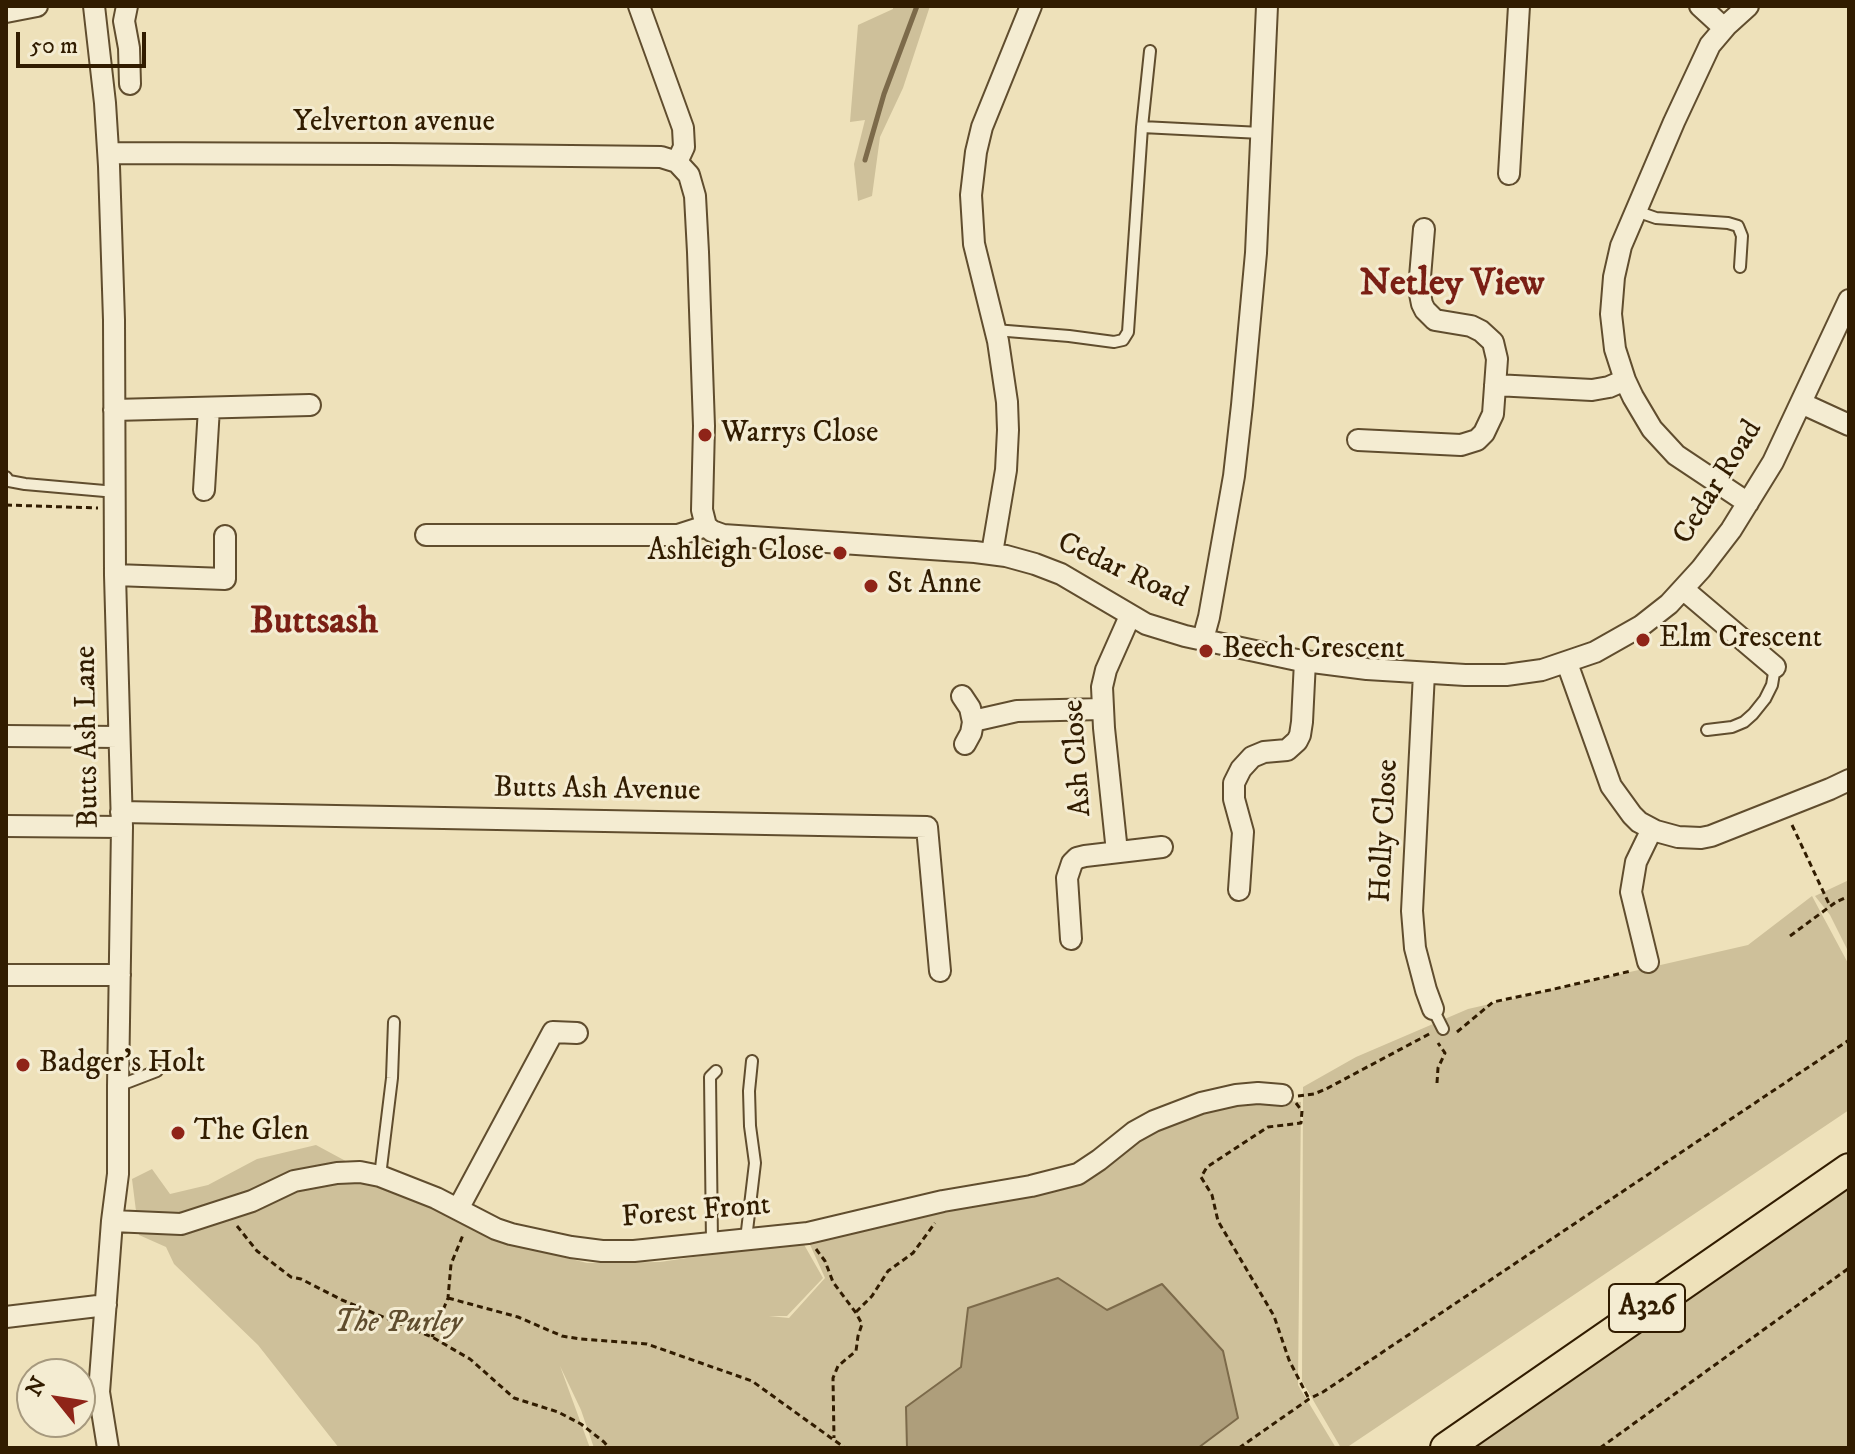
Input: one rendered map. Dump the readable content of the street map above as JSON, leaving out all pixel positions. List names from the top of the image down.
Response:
{
  "streets": {
    "main road": ["A326"],
    "street": [
      "Yelverton avenue",
      "Cedar Road",
      "Butts Ash Lane",
      "Ash Close",
      "Butts Ash Avenue",
      "Holly Close",
      "Forest Front"
    ]
  },
  "crossings": [
    ["Yelverton avenue", "Butts Ash Lane"],
    ["Cedar Road", "Ash Close"],
    ["Cedar Road", "Holly Close"],
    ["Butts Ash Lane", "Butts Ash Avenue"],
    ["Butts Ash Lane", "Forest Front"]
  ],
  "districts": ["Netley View", "Buttsash"],
  "parks": ["The Purley"],
  "places": [
    "Warrys Close",
    "Ashleigh Close",
    "St Anne",
    "Elm Crescent",
    "Beech Crescent",
    "Badger's Holt",
    "The Glen"
  ],
  "scale_bar": "50 m",
  "north": "top left"
}
